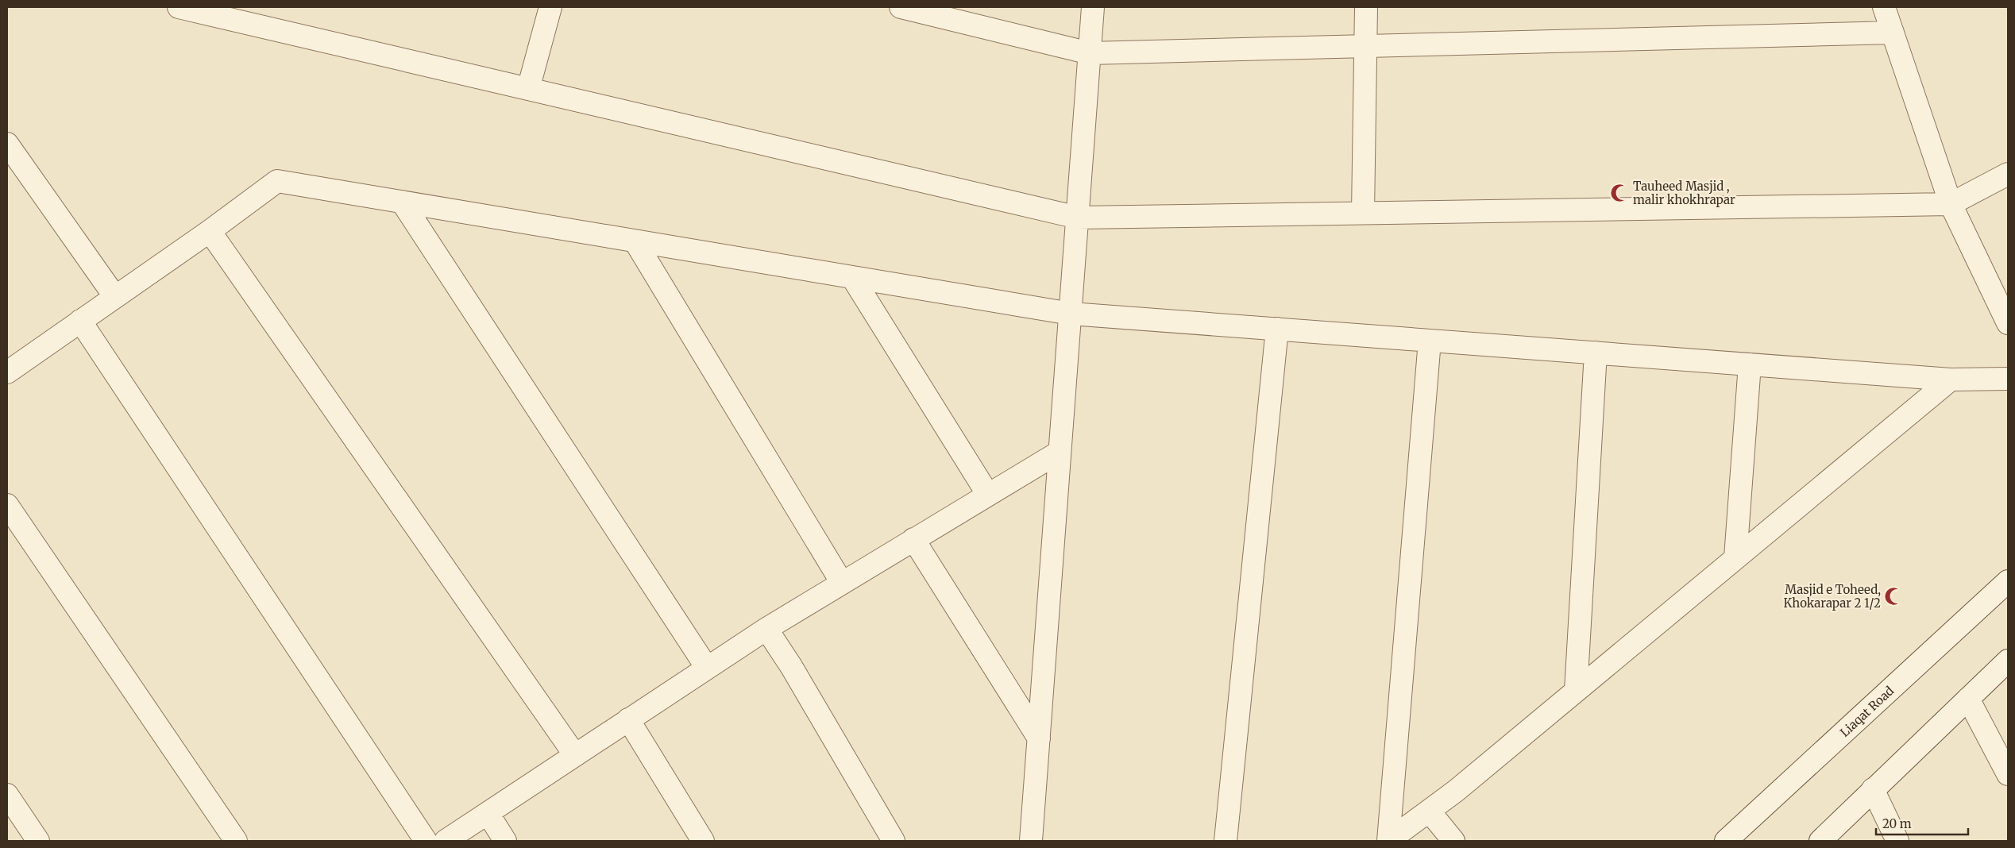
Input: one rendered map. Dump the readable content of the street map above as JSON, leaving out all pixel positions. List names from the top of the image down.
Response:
{
  "streets": {
    "street": ["Liaqat Road"]
  },
  "places": {
    "mosque": ["Tauheed Masjid , malir khokhrapar", "Masjid e Toheed, Khokarapar 2 1/2"]
  },
  "scale_bar": "20 m"
}
